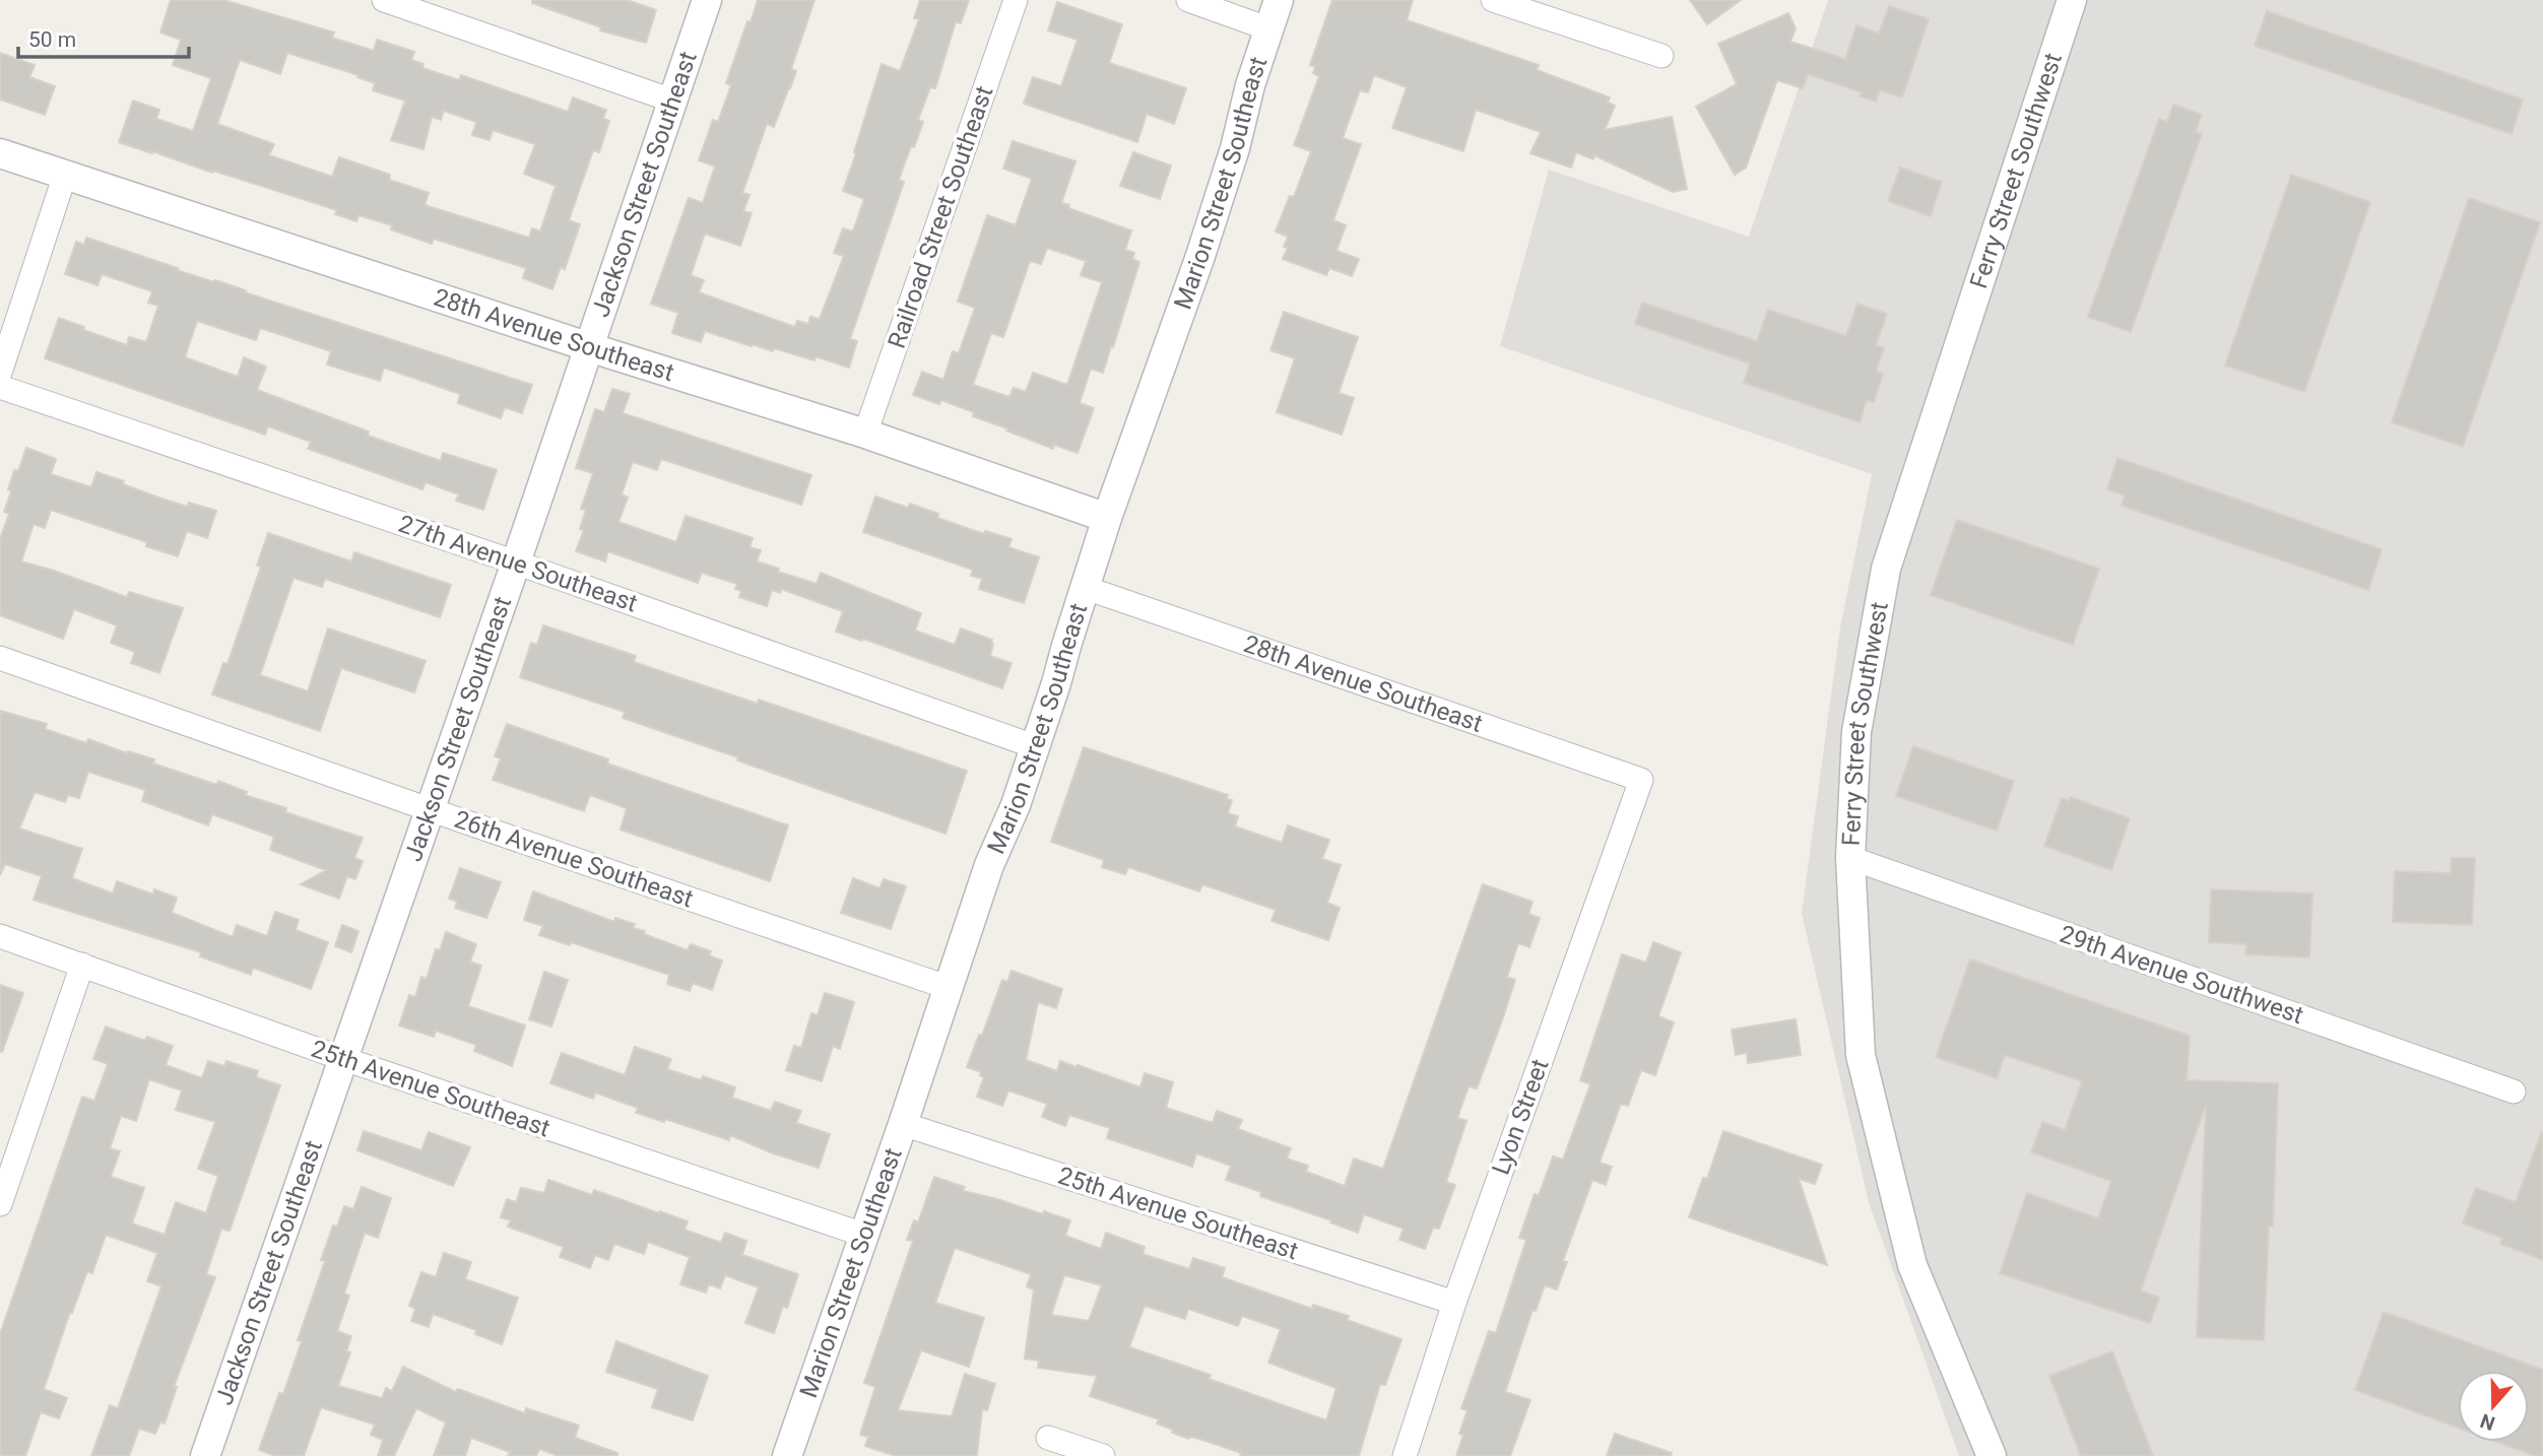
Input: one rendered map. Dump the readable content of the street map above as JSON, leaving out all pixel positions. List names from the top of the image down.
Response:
{
  "streets": {
    "street": [
      "Ferry Street Southwest",
      "Jackson Street Southeast",
      "Marion Street Southeast",
      "Railroad Street Southeast",
      "28th Avenue Southeast",
      "27th Avenue Southeast",
      "26th Avenue Southeast",
      "29th Avenue Southwest",
      "25th Avenue Southeast",
      "Lyon Street"
    ]
  },
  "crossings": [
    ["Ferry Street Southwest", "29th Avenue Southwest"],
    ["Jackson Street Southeast", "28th Avenue Southeast"],
    ["Jackson Street Southeast", "27th Avenue Southeast"],
    ["Jackson Street Southeast", "26th Avenue Southeast"],
    ["Jackson Street Southeast", "25th Avenue Southeast"],
    ["Marion Street Southeast", "28th Avenue Southeast"],
    ["Marion Street Southeast", "27th Avenue Southeast"],
    ["Marion Street Southeast", "26th Avenue Southeast"],
    ["Marion Street Southeast", "25th Avenue Southeast"],
    ["Railroad Street Southeast", "28th Avenue Southeast"],
    ["28th Avenue Southeast", "Lyon Street"],
    ["25th Avenue Southeast", "Lyon Street"]
  ],
  "scale_bar": "50 m",
  "north": "bottom"
}
